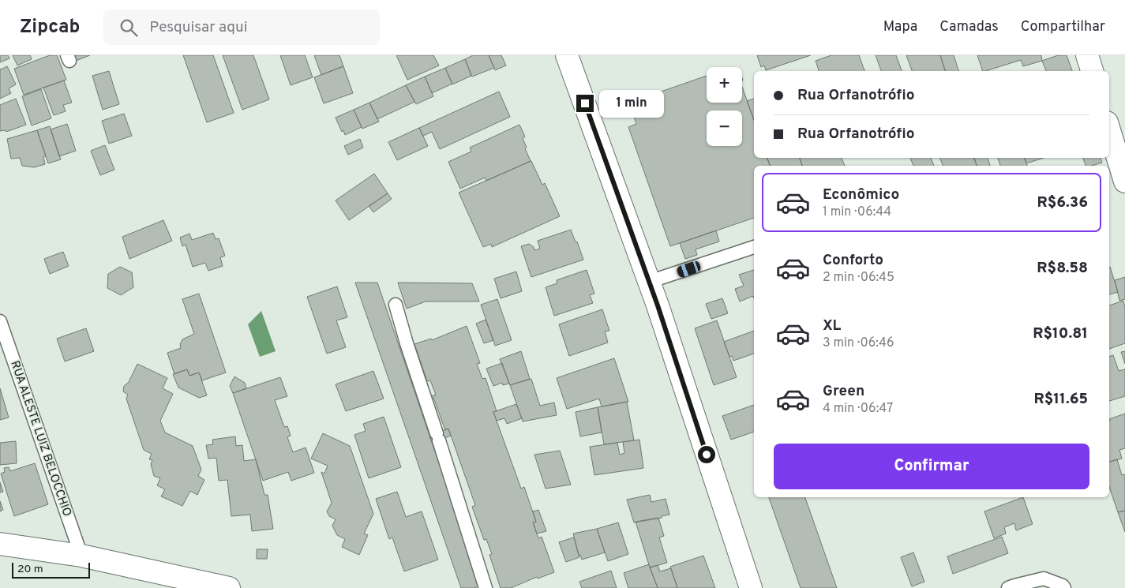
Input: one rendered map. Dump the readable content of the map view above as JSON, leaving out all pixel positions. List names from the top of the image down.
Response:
{
  "streets": {
    "lane": ["RUA ALESTE LUIZ BELOCCHIO"]
  },
  "scale_bar": "20 m",
  "page": {
    "header": "Zipcab",
    "search": "Pesquisar aqui",
    "nav": ["Mapa", "Camadas", "Compartilhar"],
    "map_buttons": ["+", "−"],
    "banner": ["Rua Orfanotrófio", "Rua Orfanotrófio"],
    "bubble": "1 min",
    "list": [
      {
        "name": "Econômico",
        "note": "1 min · 06:44",
        "value": "R$6.36"
      },
      {
        "name": "Conforto",
        "note": "2 min · 06:45",
        "value": "R$8.58"
      },
      {
        "name": "XL",
        "note": "3 min · 06:46",
        "value": "R$10.81"
      },
      {
        "name": "Green",
        "note": "4 min · 06:47",
        "value": "R$11.65"
      }
    ],
    "buttons": "Confirmar",
    "scale": "20 m"
  }
}
